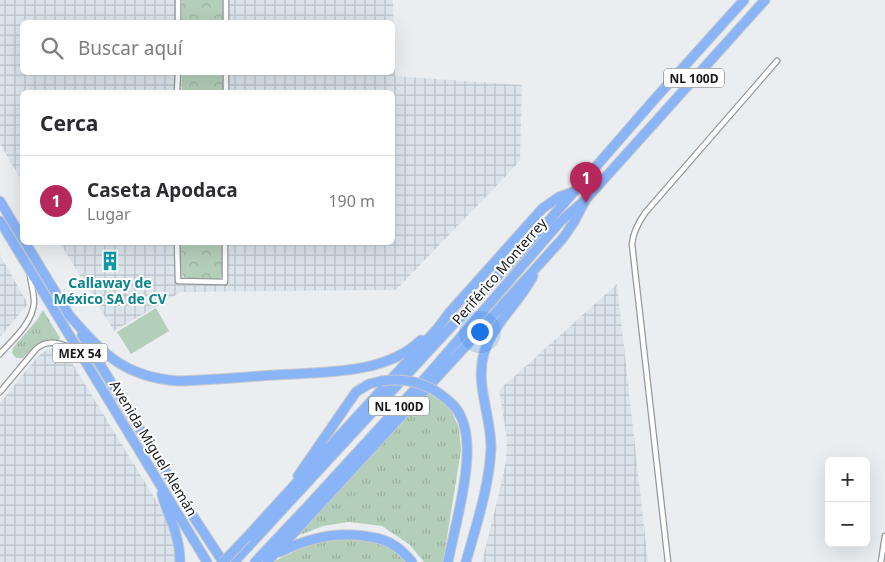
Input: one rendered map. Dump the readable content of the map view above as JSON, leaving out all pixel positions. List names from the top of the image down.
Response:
{
  "streets": {
    "highway": [
      "NL 100D",
      "Periférico Monterrey",
      "MEX 54",
      "Avenida Miguel Alemán"
    ]
  },
  "places": {
    "building": ["Callaway de México SA de CV"]
  },
  "page": {
    "search": "Buscar aquí",
    "heading": "Cerca",
    "list": [
      {
        "mark": "1",
        "name": "Caseta Apodaca",
        "note": "Lugar",
        "value": "190 m"
      }
    ],
    "pins": "1",
    "map_buttons": ["+", "−"]
  }
}
